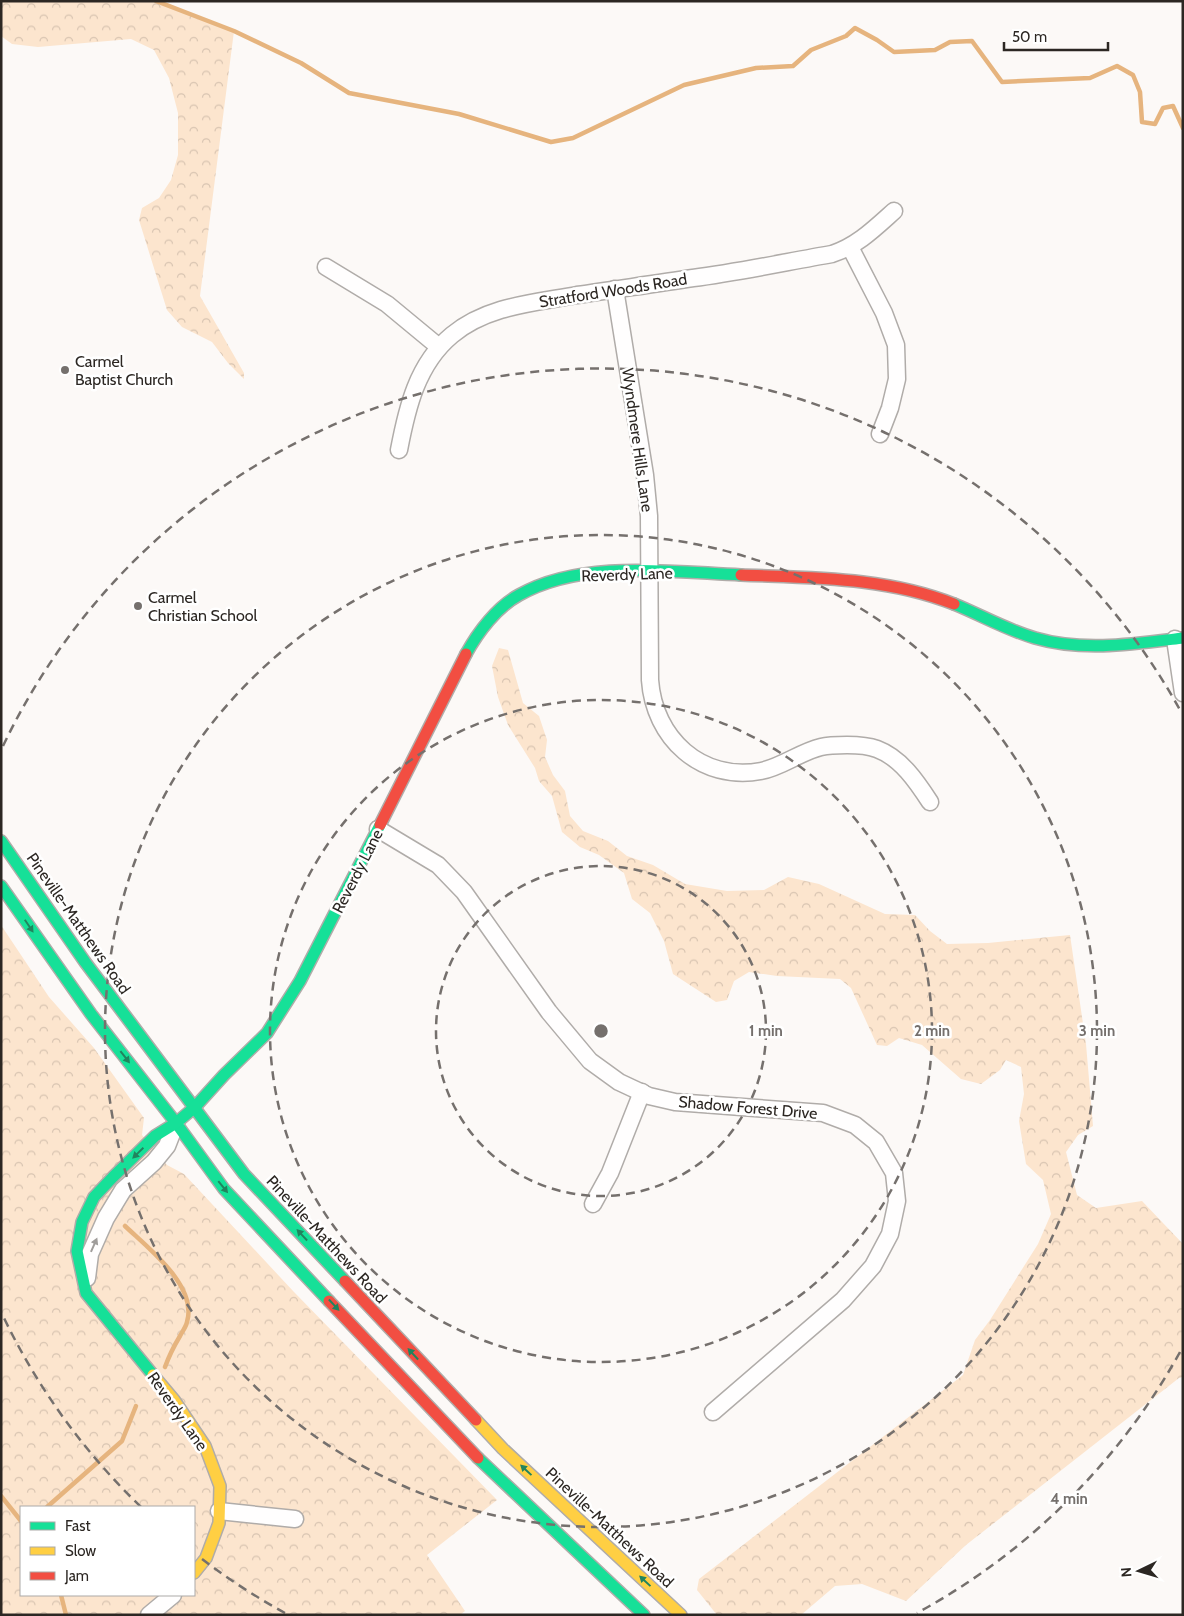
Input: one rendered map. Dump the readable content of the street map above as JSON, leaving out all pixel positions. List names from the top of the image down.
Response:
{
  "streets": {
    "main road": ["Reverdy Lane", "Pineville-Matthews Road"],
    "street": ["Stratford Woods Road", "Wyndmere Hills Lane", "Shadow Forest Drive"]
  },
  "crossings": [
    ["Stratford Woods Road", "Wyndmere Hills Lane"],
    ["Wyndmere Hills Lane", "Reverdy Lane"],
    ["Reverdy Lane", "Pineville-Matthews Road"],
    ["Reverdy Lane", "Shadow Forest Drive"]
  ],
  "places": ["Carmel Baptist Church", "Carmel Christian School"],
  "legend": ["Fast", "Slow", "Jam"],
  "scale_bar": "50 m",
  "north": "left",
  "rings": [
    "1 min",
    "2 min",
    "3 min",
    "4 min"
  ]
}
